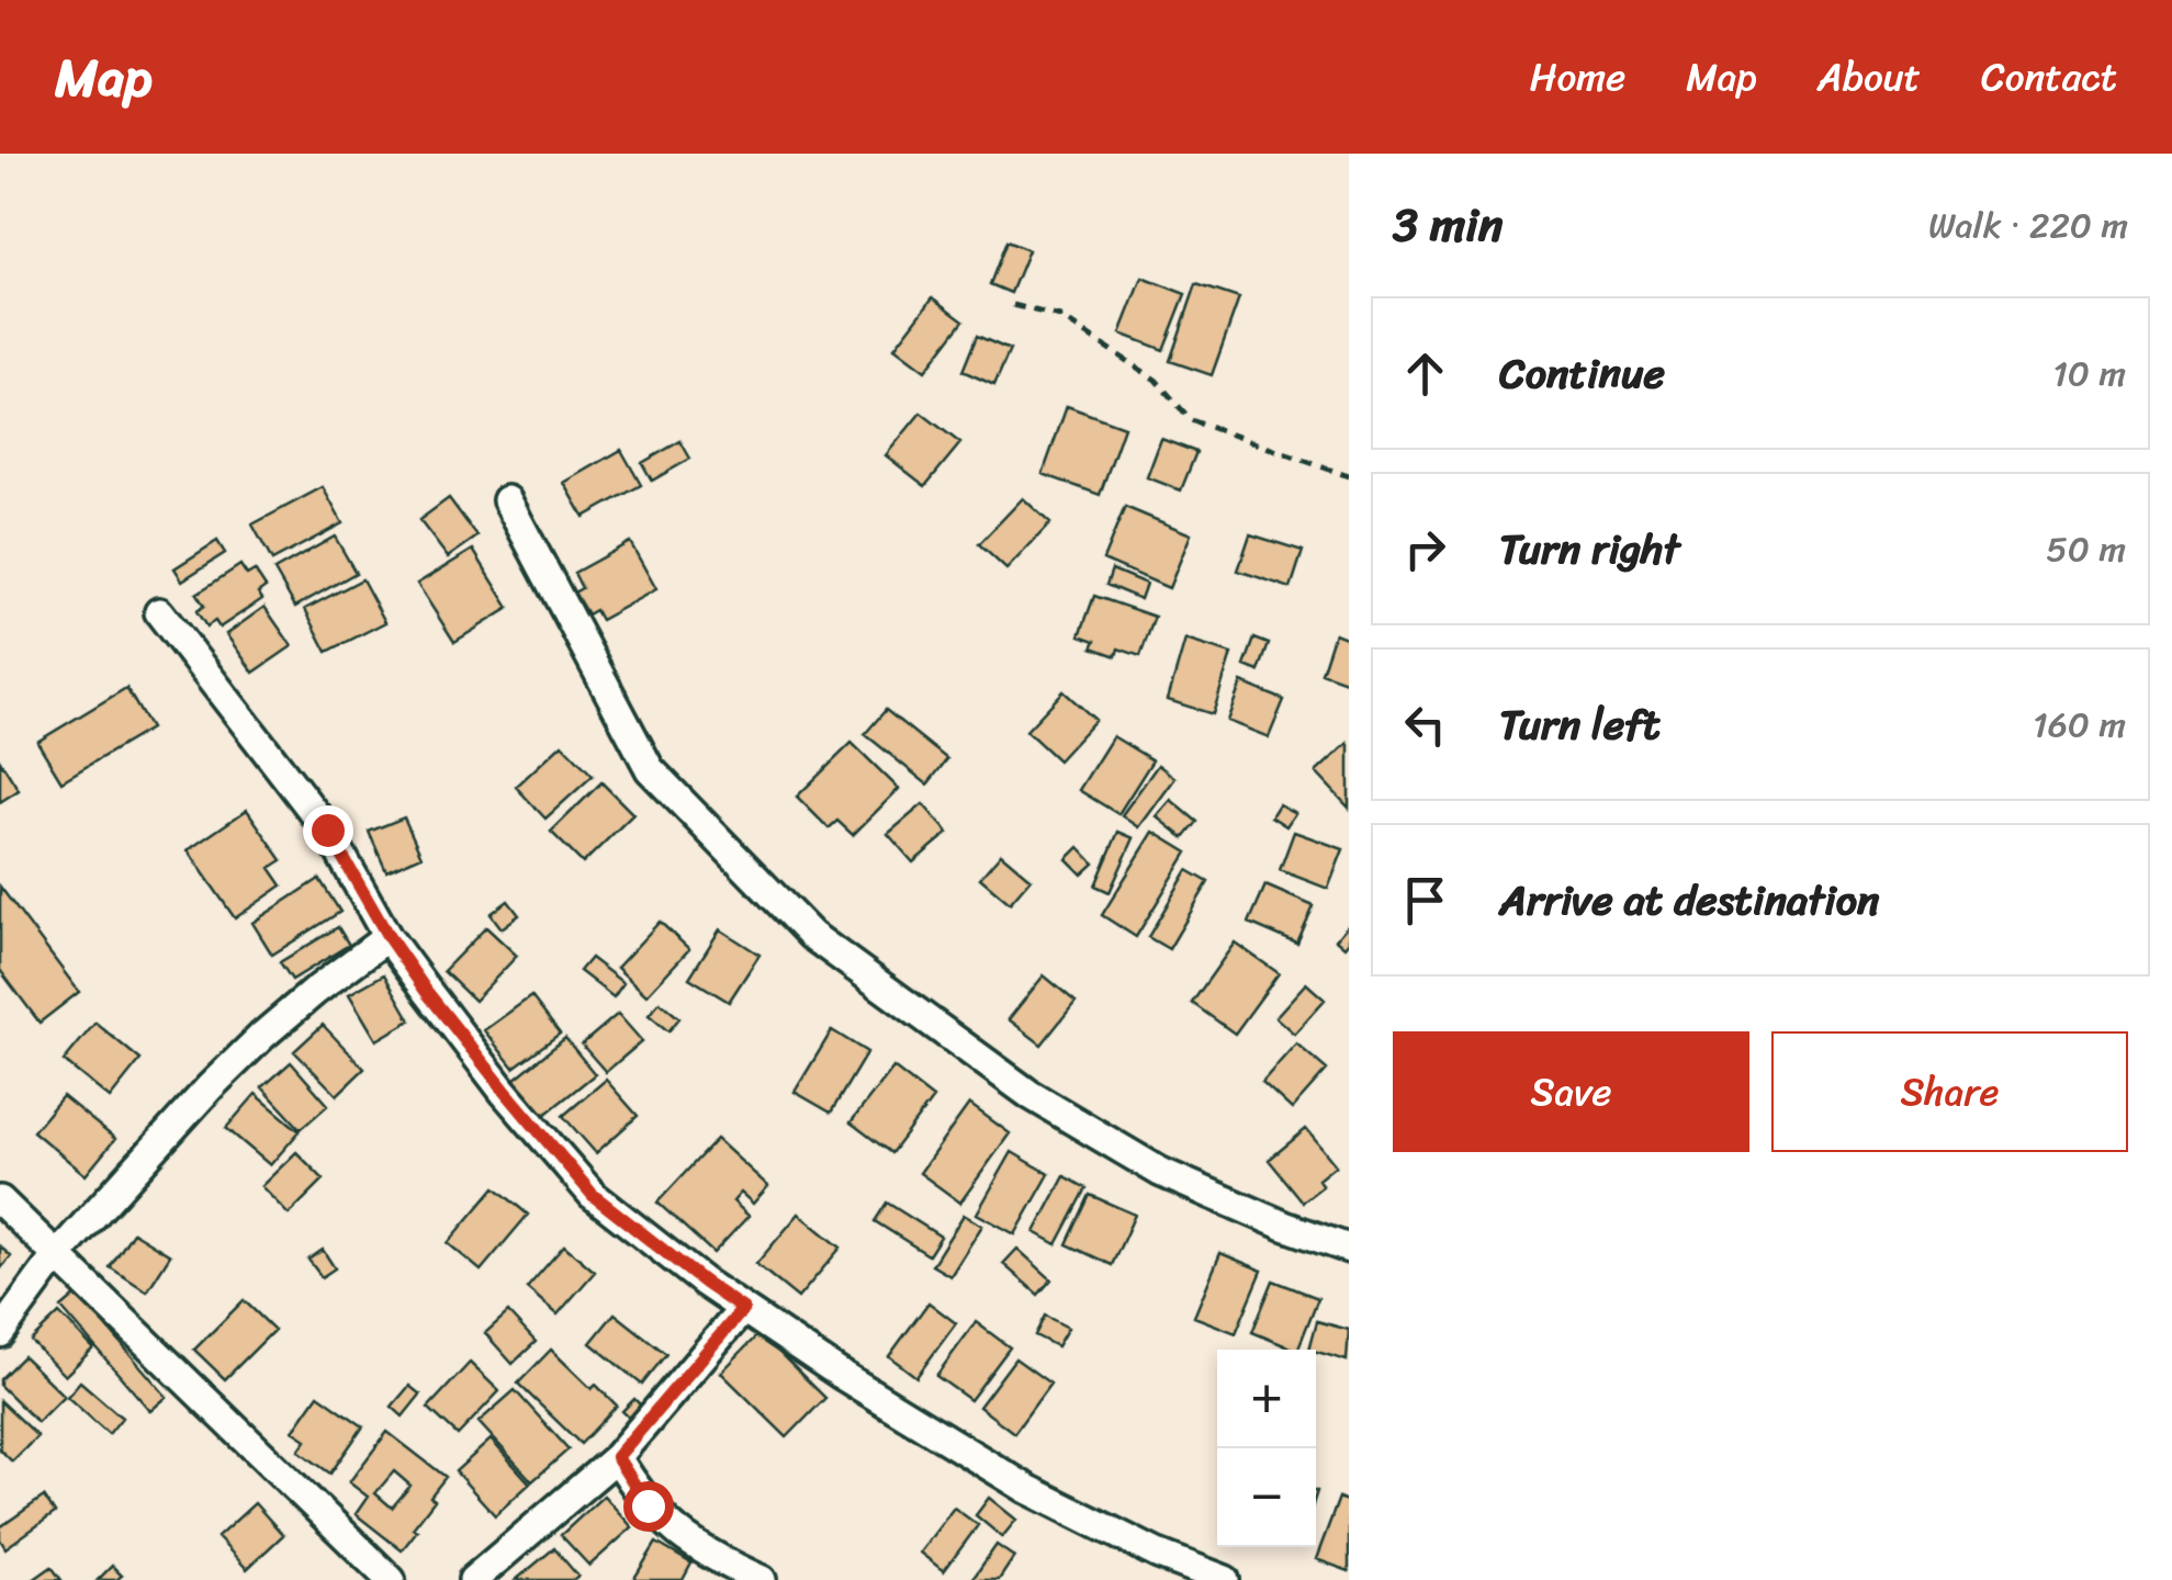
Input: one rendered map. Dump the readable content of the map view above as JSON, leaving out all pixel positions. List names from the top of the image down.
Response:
{
  "page": {
    "header": "Map",
    "nav": [
      "Home",
      "Map",
      "About",
      "Contact"
    ],
    "heading": ["3 min", "Walk · 220 m"],
    "list": [
      ["Continue", "10 m"],
      ["Turn right", "50 m"],
      ["Turn left", "160 m"],
      "Arrive at destination"
    ],
    "buttons": ["Save", "Share"],
    "map_buttons": ["+", "−"]
  }
}
